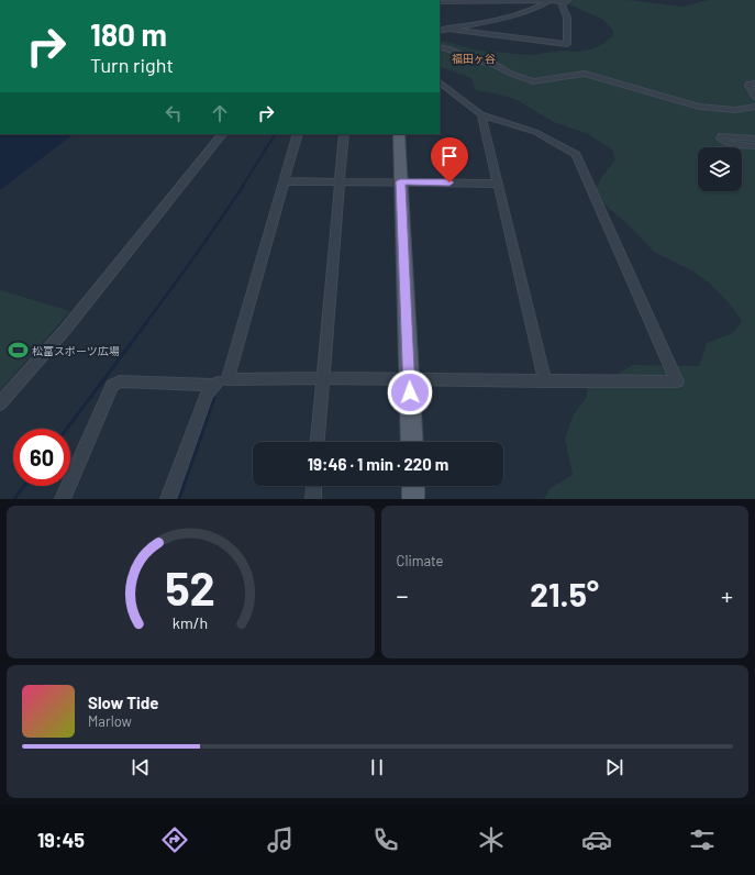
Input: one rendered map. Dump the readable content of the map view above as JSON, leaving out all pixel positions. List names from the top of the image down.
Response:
{
  "districts": ["福田ヶ谷"],
  "places": {
    "sports": ["松富スポーツ広場"]
  },
  "page": {
    "turn": ["180 m", "Turn right"],
    "limit": "60",
    "trip": "19:46 · 1 min · 220 m",
    "tile": "Climate",
    "heat": ["−", "21.5°", "+"],
    "song": ["Slow Tide", "Marlow"],
    "tabs": "19:45",
    "gauge": ["52", "km/h"]
  }
}
